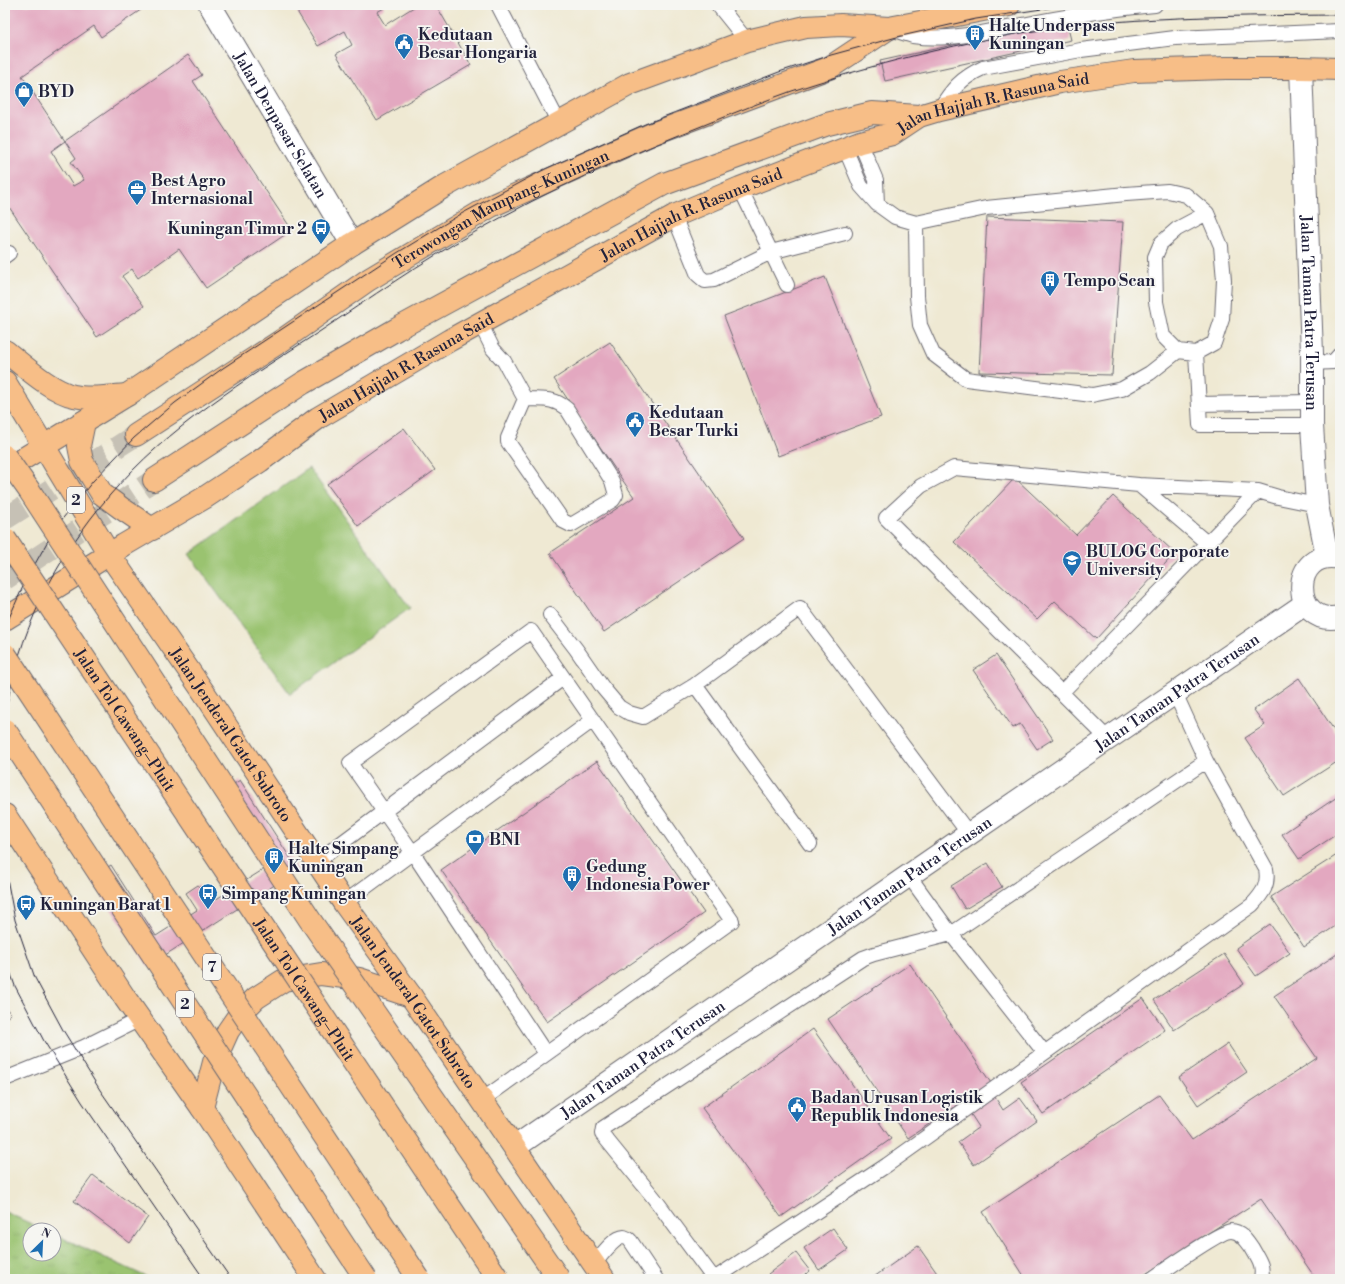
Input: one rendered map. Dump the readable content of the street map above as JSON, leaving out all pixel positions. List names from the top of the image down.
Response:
{
  "streets": {
    "main road": [
      "Jalan Hajjah R. Rasuna Said",
      "Terowongan Mampang-Kuningan",
      "2",
      "Jalan Tol Cawang–Pluit",
      "Jalan Jenderal Gatot Subroto",
      "7"
    ],
    "street": ["Jalan Denpasar Selatan", "Jalan Taman Patra Terusan"]
  },
  "crossings": [
    ["Jalan Hajjah R. Rasuna Said", "Jalan Taman Patra Terusan"],
    ["Jalan Hajjah R. Rasuna Said", "Jalan Jenderal Gatot Subroto"],
    ["Jalan Taman Patra Terusan", "Jalan Jenderal Gatot Subroto"]
  ],
  "places": {
    "building": [
      "Halte Underpass Kuningan",
      "Tempo Scan",
      "Halte Simpang Kuningan",
      "Gedung Indonesia Power"
    ],
    "public building": ["Kedutaan Besar Hongaria", "Kedutaan Besar Turki", "Badan Urusan Logistik Republik Indonesia"],
    "shop": ["BYD"],
    "office": ["Best Agro Internasional"],
    "bus stop": ["Kuningan Timur 2", "Simpang Kuningan", "Kuningan Barat 1"],
    "school or university": ["BULOG Corporate University"],
    "bank": ["BNI"]
  },
  "north": "top right"
}
